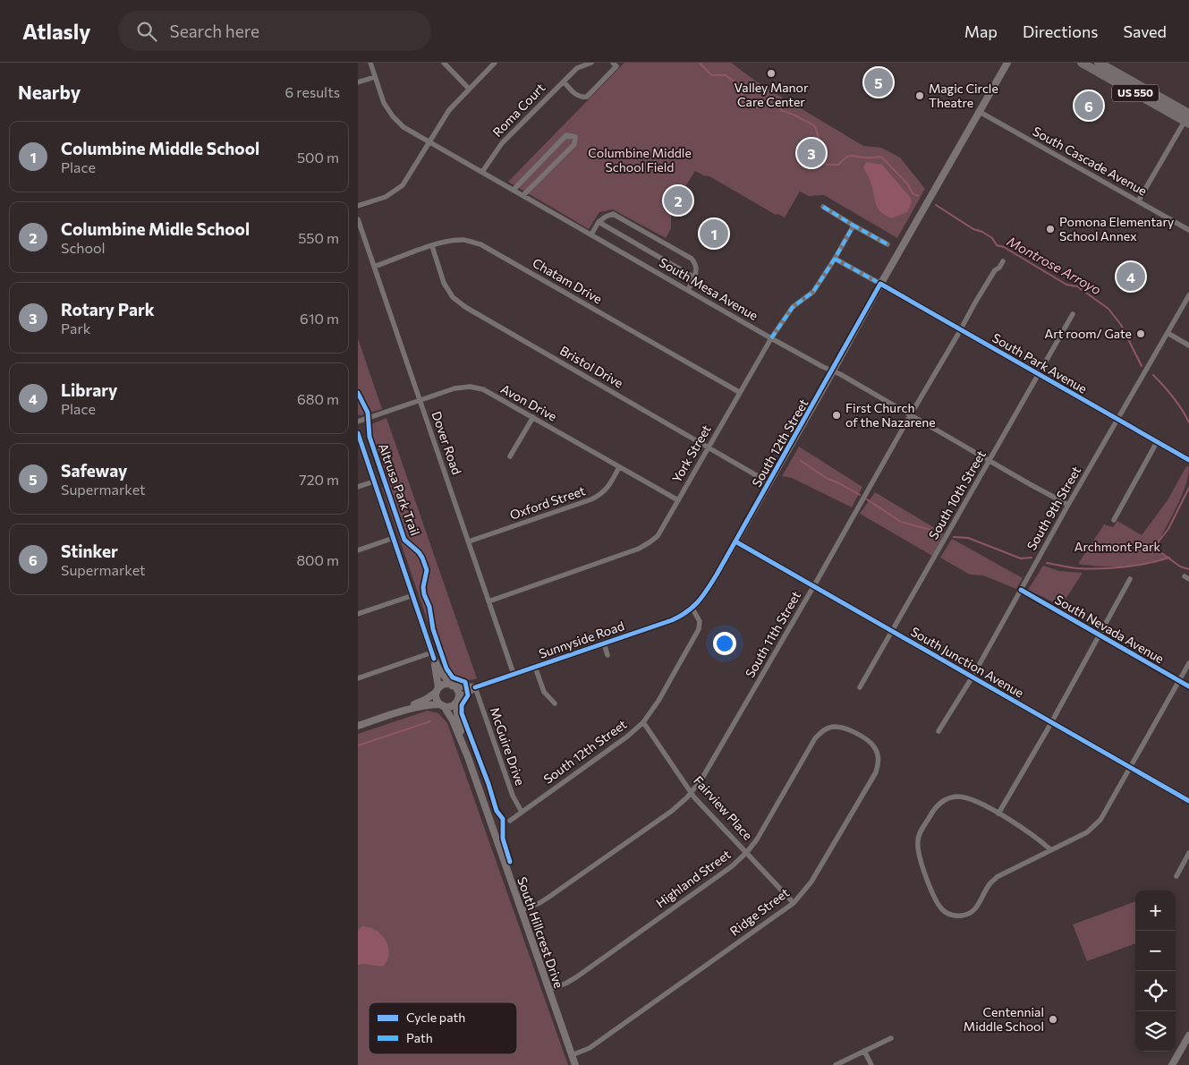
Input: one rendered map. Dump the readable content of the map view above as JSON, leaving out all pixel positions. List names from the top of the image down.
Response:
{
  "streets": {
    "highway": ["US 550"],
    "street": [
      "Roma Court",
      "South Cascade Avenue",
      "Chatam Drive",
      "South Mesa Avenue",
      "South Park Avenue",
      "Bristol Drive",
      "Avon Drive",
      "Dover Road",
      "South 12th Street",
      "York Street",
      "South 10th Street",
      "Oxford Street",
      "South 9th Street",
      "South Nevada Avenue",
      "South 11th Street",
      "Sunnyside Road",
      "South Junction Avenue",
      "McGuire Drive",
      "Fairview Place",
      "Highland Street",
      "Ridge Street",
      "South Hillcrest Drive"
    ],
    "cycle path": ["Altrusa Park Trail"]
  },
  "crossings": [
    ["Roma Court", "South Mesa Avenue"],
    ["South Cascade Avenue", "South 12th Street"],
    ["Chatam Drive", "Bristol Drive"],
    ["Chatam Drive", "Dover Road"],
    ["Chatam Drive", "York Street"],
    ["South Mesa Avenue", "South 12th Street"],
    ["South Mesa Avenue", "York Street"],
    ["South Mesa Avenue", "South 10th Street"],
    ["South Mesa Avenue", "South 9th Street"],
    ["South Mesa Avenue", "South 11th Street"],
    ["South Park Avenue", "South 12th Street"],
    ["South Park Avenue", "York Street"],
    ["South Park Avenue", "South 10th Street"],
    ["South Park Avenue", "South 9th Street"],
    ["South Park Avenue", "South 11th Street"],
    ["Bristol Drive", "South 12th Street"],
    ["Bristol Drive", "York Street"],
    ["Avon Drive", "Dover Road"],
    ["Avon Drive", "York Street"],
    ["Avon Drive", "Oxford Street"],
    ["Dover Road", "York Street"],
    ["Dover Road", "Oxford Street"],
    ["Dover Road", "Sunnyside Road"],
    ["South 12th Street", "Sunnyside Road"],
    ["South 12th Street", "South Junction Avenue"],
    ["South 12th Street", "McGuire Drive"],
    ["South 12th Street", "Fairview Place"],
    ["South 10th Street", "South Junction Avenue"],
    ["South 9th Street", "South Nevada Avenue"],
    ["South 9th Street", "South Junction Avenue"],
    ["South 11th Street", "South Junction Avenue"],
    ["South 11th Street", "Fairview Place"],
    ["South 11th Street", "South Hillcrest Drive"],
    ["Sunnyside Road", "McGuire Drive"],
    ["Fairview Place", "Highland Street"],
    ["Fairview Place", "Ridge Street"],
    ["Highland Street", "Ridge Street"],
    ["Highland Street", "South Hillcrest Drive"],
    ["Ridge Street", "South Hillcrest Drive"]
  ],
  "water": ["Montrose Arroyo"],
  "parks": ["Columbine Middle School Field", "Archmont Park"],
  "places": [
    "Valley Manor Care Center",
    "Magic Circle Theatre",
    "Pomona Elementary School Annex",
    "Art room/ Gate",
    "First Church of the Nazarene",
    "Centennial Middle School"
  ],
  "legend": ["Cycle path", "Path"],
  "page": {
    "header": "Atlasly",
    "search": "Search here",
    "nav": ["Map", "Directions", "Saved"],
    "heading": ["Nearby", "6 results"],
    "pins": [
      "5",
      "6",
      "3",
      "2",
      "1",
      "4"
    ],
    "list": [
      {
        "mark": "1",
        "name": "Columbine Middle School",
        "note": "Place",
        "value": "500 m"
      },
      {
        "mark": "2",
        "name": "Columbine Midle School",
        "note": "School",
        "value": "550 m"
      },
      {
        "mark": "3",
        "name": "Rotary Park",
        "note": "Park",
        "value": "610 m"
      },
      {
        "mark": "4",
        "name": "Library",
        "note": "Place",
        "value": "680 m"
      },
      {
        "mark": "5",
        "name": "Safeway",
        "note": "Supermarket",
        "value": "720 m"
      },
      {
        "mark": "6",
        "name": "Stinker",
        "note": "Supermarket",
        "value": "800 m"
      }
    ],
    "map_buttons": ["+", "−"]
  }
}
